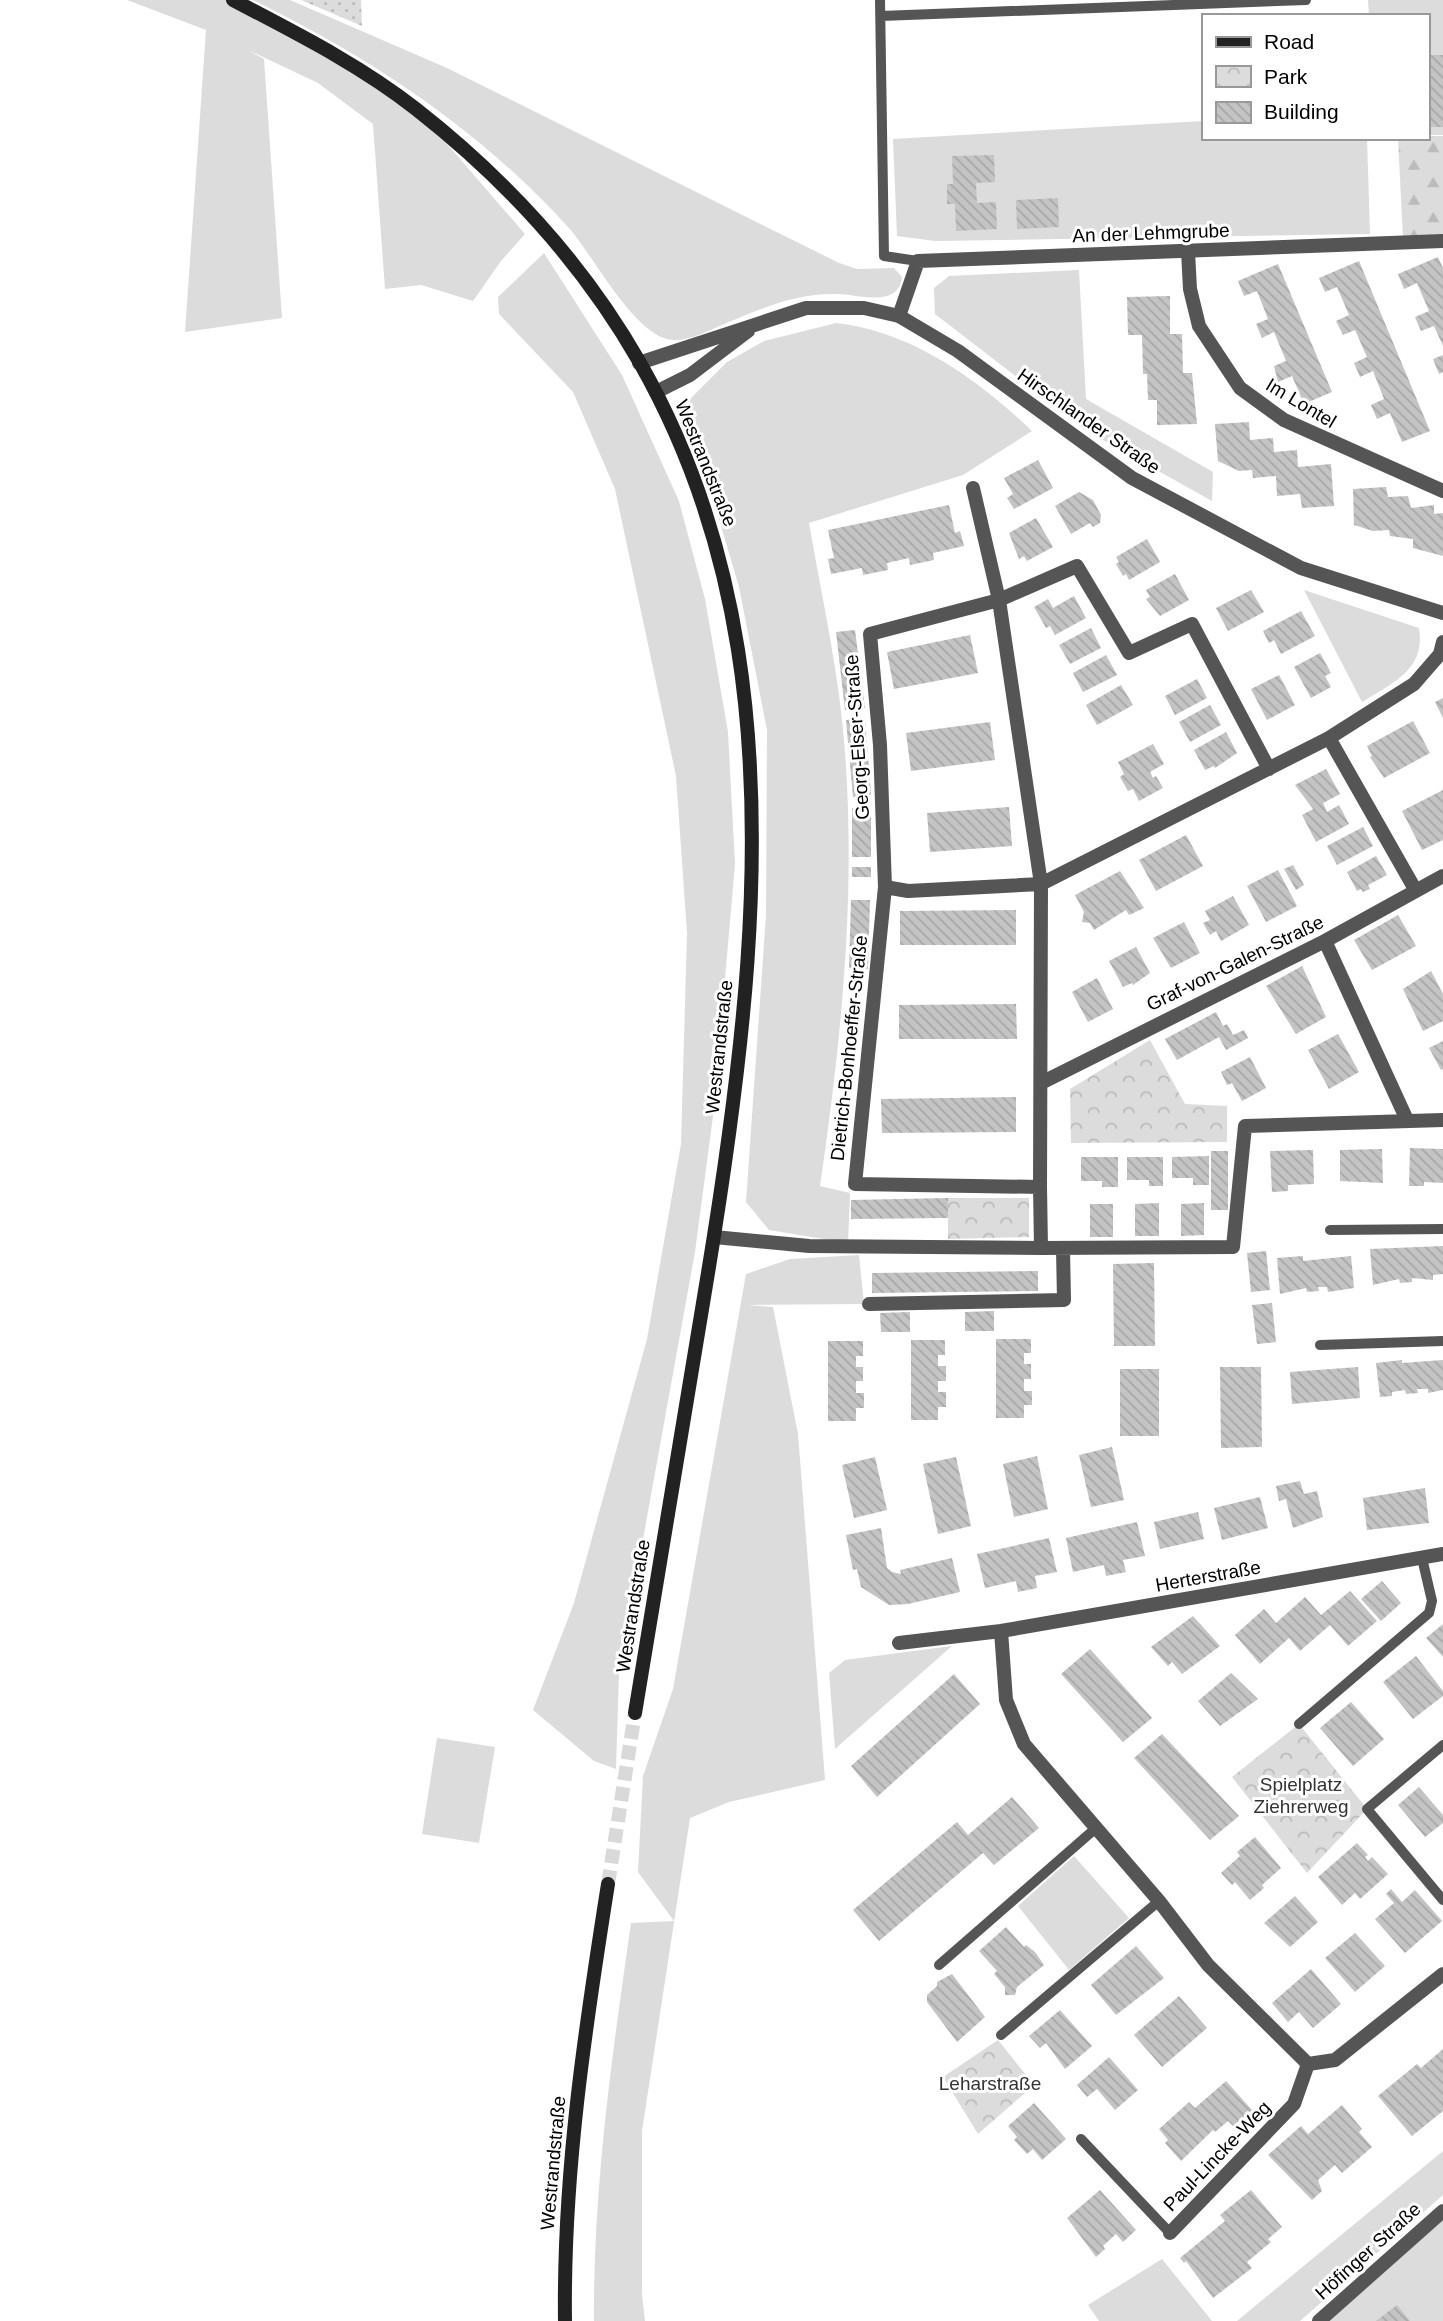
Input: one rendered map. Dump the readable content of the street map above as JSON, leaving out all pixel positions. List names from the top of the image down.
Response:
{
  "streets": {
    "main road": ["Westrandstraße"],
    "street": [
      "An der Lehmgrube",
      "Im Lontel",
      "Hirschlander Straße",
      "Georg-Elser-Straße",
      "Graf-von-Galen-Straße",
      "Dietrich-Bonhoeffer-Straße",
      "Herterstraße",
      "Paul-Lincke-Weg",
      "Höfinger Straße"
    ]
  },
  "crossings": [
    ["An der Lehmgrube", "Im Lontel"],
    ["Hirschlander Straße", "Westrandstraße"],
    ["Georg-Elser-Straße", "Dietrich-Bonhoeffer-Straße"]
  ],
  "parks": ["Spielplatz Ziehrerweg", "Leharstraße"],
  "legend": ["Road", "Park", "Building"]
}
